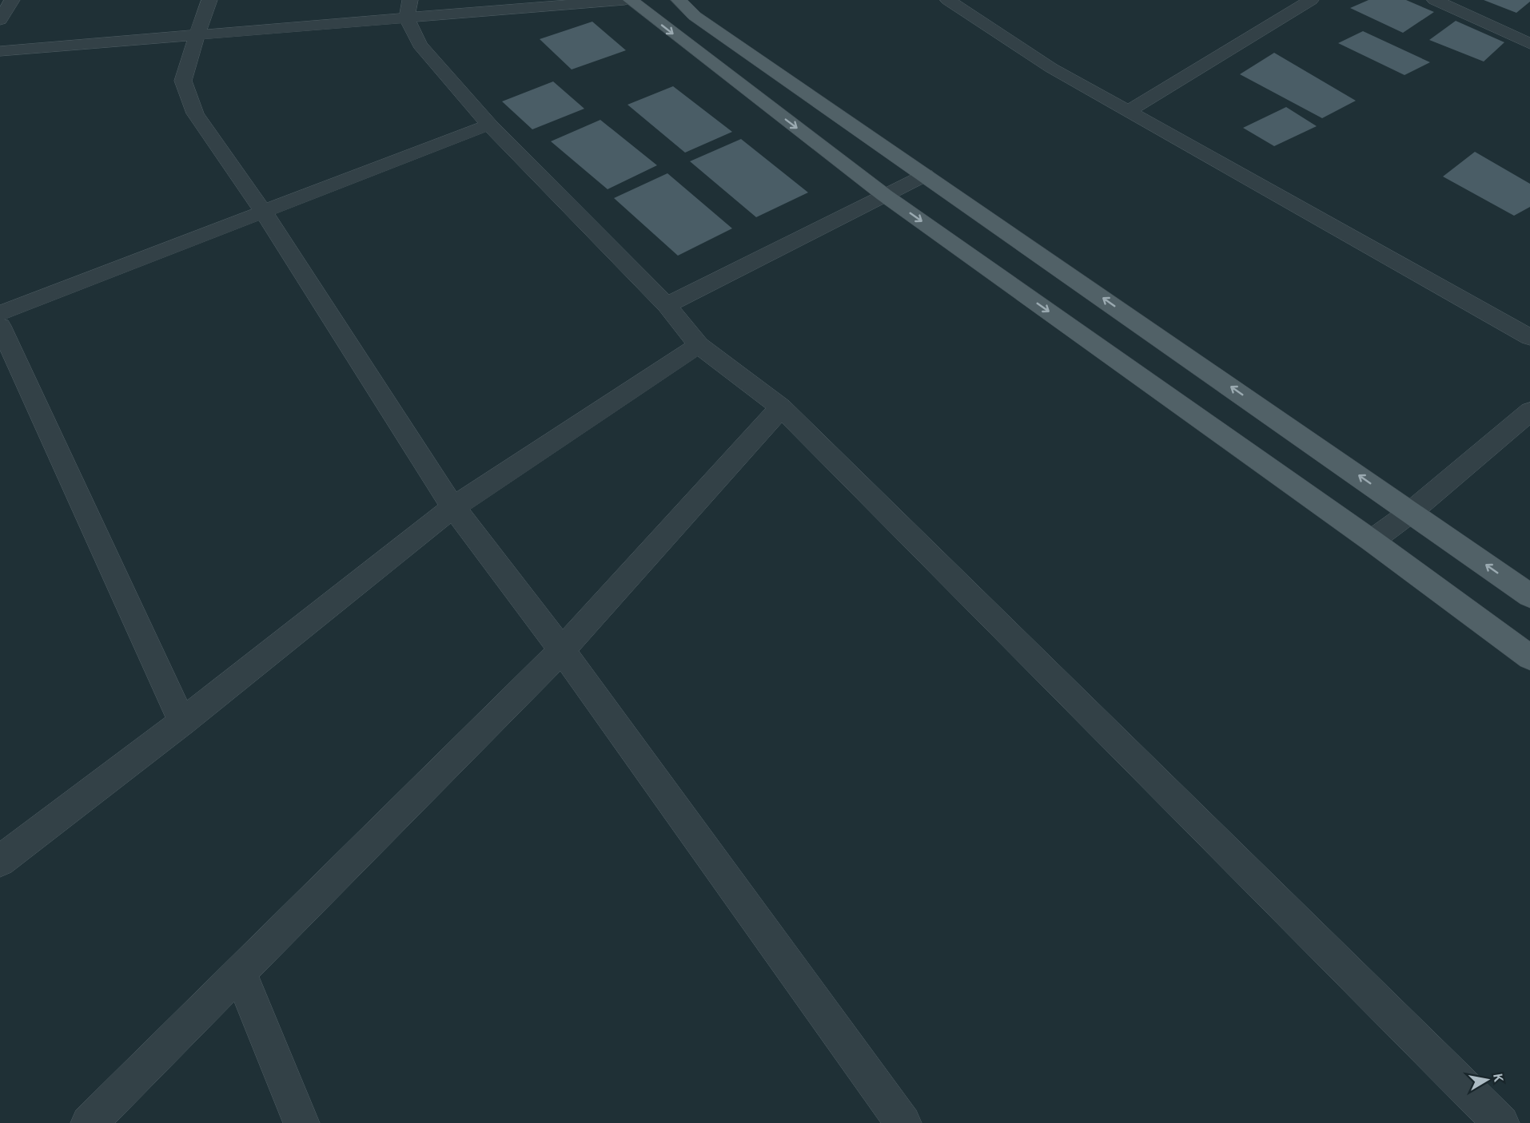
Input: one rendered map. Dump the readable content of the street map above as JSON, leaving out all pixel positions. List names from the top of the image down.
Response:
{
  "north": "right"
}
